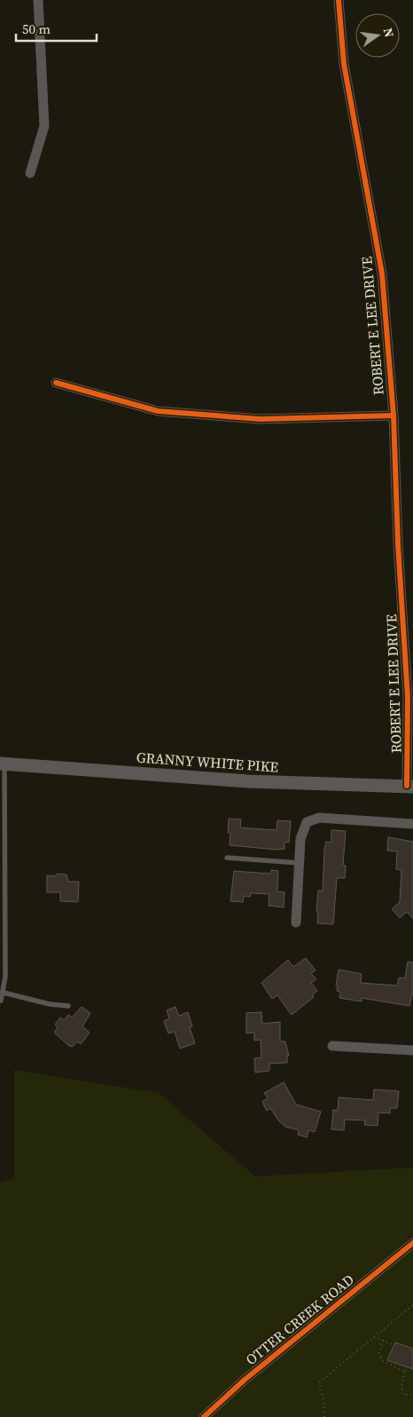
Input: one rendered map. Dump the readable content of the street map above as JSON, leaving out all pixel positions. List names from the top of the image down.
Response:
{
  "streets": {
    "main road": ["GRANNY WHITE PIKE"],
    "street": ["ROBERT E LEE DRIVE", "OTTER CREEK ROAD"]
  },
  "crossings": [
    ["ROBERT E LEE DRIVE", "GRANNY WHITE PIKE"]
  ],
  "scale_bar": "50 m",
  "north": "right"
}
